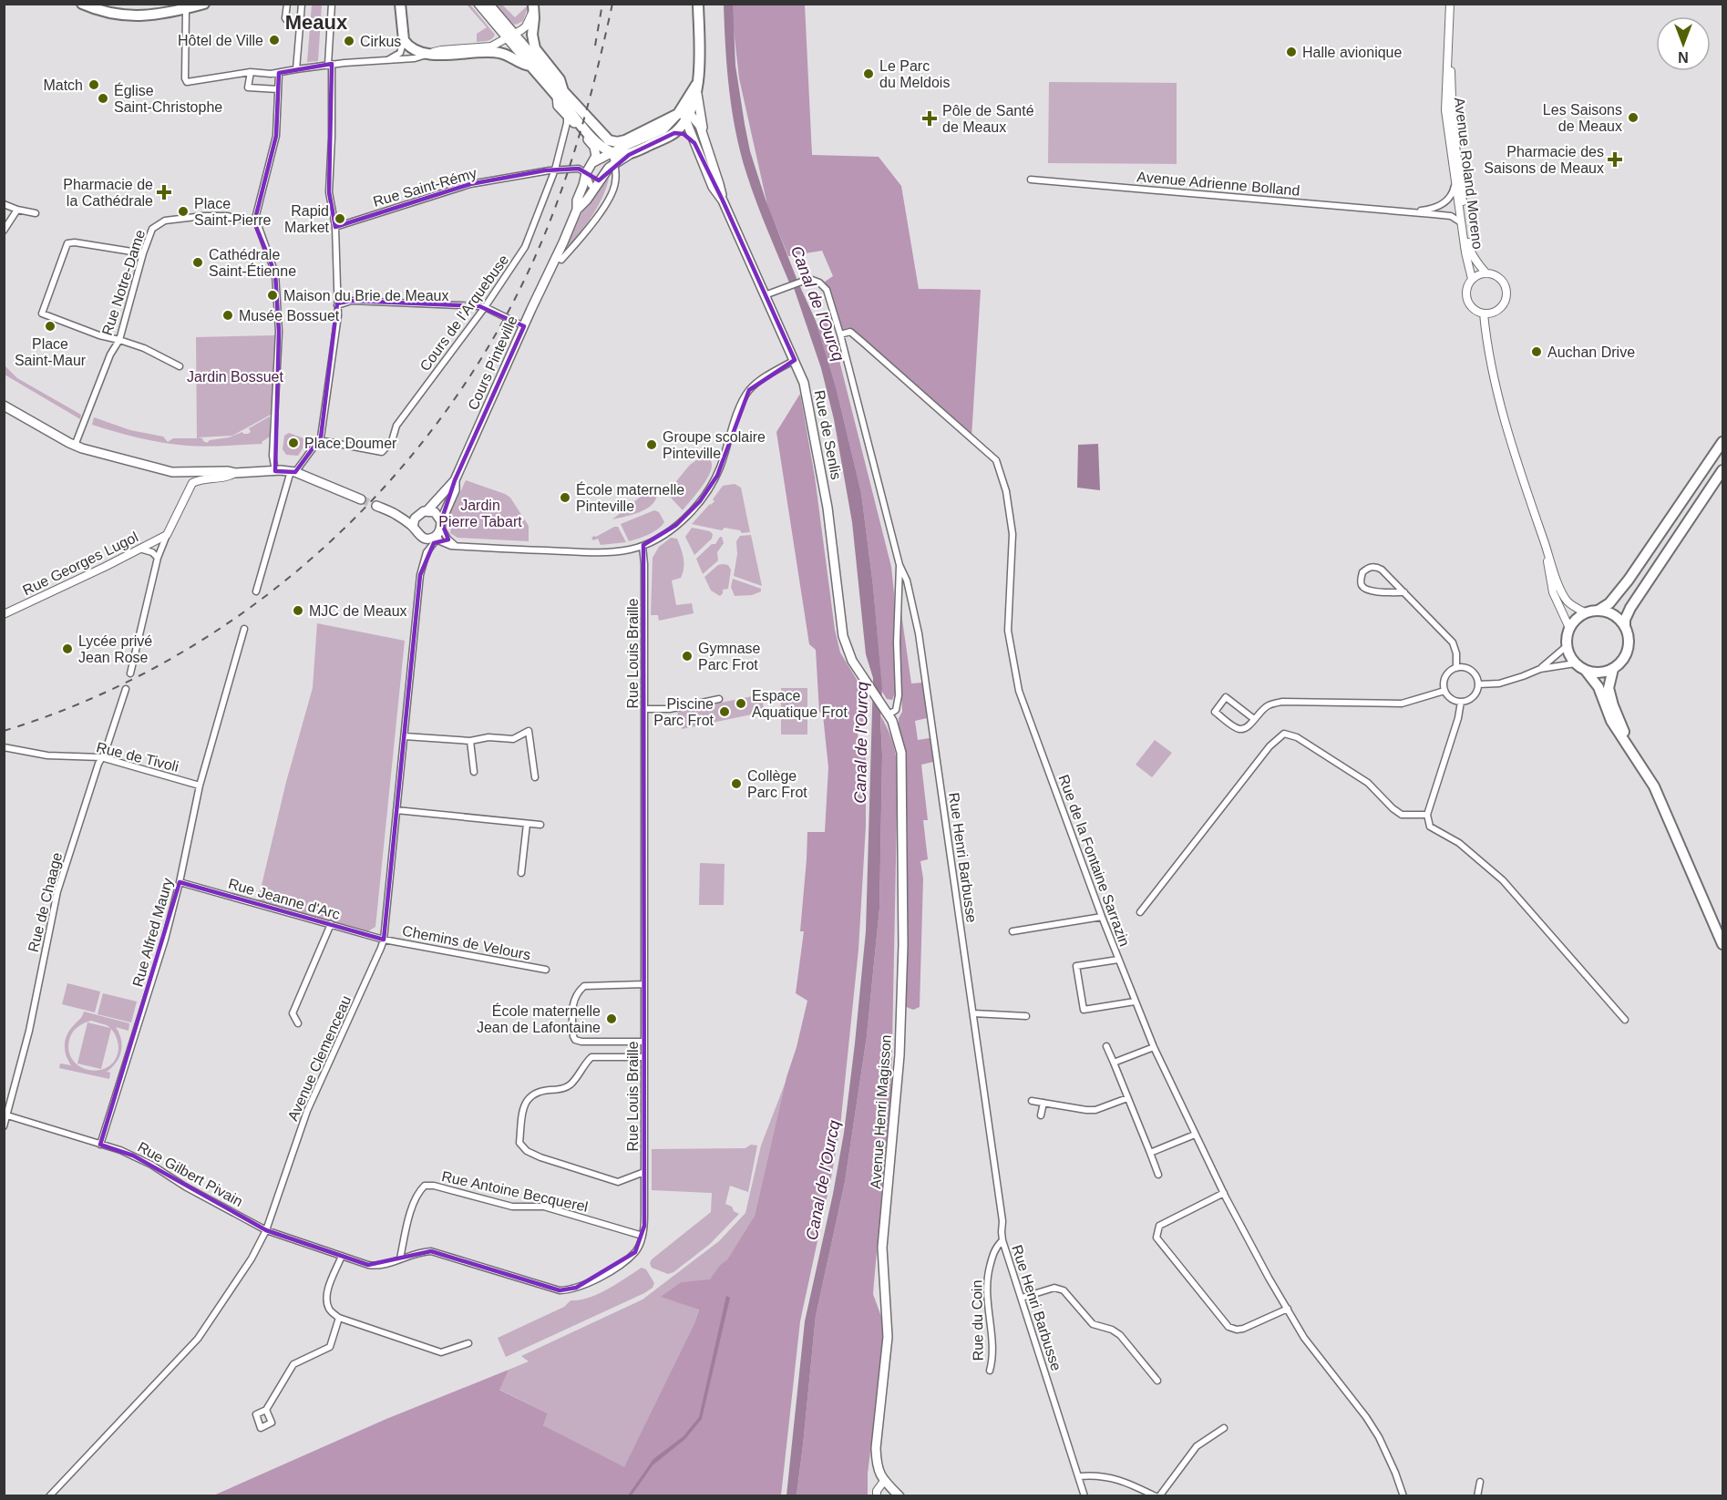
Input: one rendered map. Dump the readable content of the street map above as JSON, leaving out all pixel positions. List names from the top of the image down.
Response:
{
  "streets": {
    "main road": ["Cours Pinteville", "Rue de Senlis", "Avenue Henri Magisson"],
    "street": [
      "Avenue Roland Moreno",
      "Avenue Adrienne Bolland",
      "Rue Saint-Rémy",
      "Rue Notre-Dame",
      "Cours de l'Arquebuse",
      "Rue Georges Lugol",
      "Rue Louis Braille",
      "Rue de Tivoli",
      "Rue Henri Barbusse",
      "Rue de la Fontaine Sarrazin",
      "Rue Jeanne d'Arc",
      "Rue de Chaage",
      "Rue Alfred Maury",
      "Chemins de Velours",
      "Avenue Clemenceau",
      "Rue Gilbert Pivain",
      "Rue Antoine Becquerel",
      "Rue du Coin"
    ]
  },
  "crossings": [
    ["Avenue Roland Moreno", "Avenue Adrienne Bolland"],
    ["Rue Saint-Rémy", "Cours de l'Arquebuse"],
    ["Rue Saint-Rémy", "Cours Pinteville"],
    ["Cours Pinteville", "Avenue Clemenceau"],
    ["Rue de Senlis", "Rue Henri Barbusse"],
    ["Rue de Senlis", "Avenue Henri Magisson"],
    ["Rue Louis Braille", "Rue Antoine Becquerel"],
    ["Rue de Tivoli", "Rue de Chaage"],
    ["Rue de Tivoli", "Rue Alfred Maury"],
    ["Rue Henri Barbusse", "Rue de la Fontaine Sarrazin"],
    ["Rue Henri Barbusse", "Rue du Coin"],
    ["Rue Jeanne d'Arc", "Rue Alfred Maury"],
    ["Rue Jeanne d'Arc", "Chemins de Velours"],
    ["Rue Jeanne d'Arc", "Avenue Clemenceau"],
    ["Rue Alfred Maury", "Rue Gilbert Pivain"],
    ["Chemins de Velours", "Avenue Clemenceau"],
    ["Avenue Clemenceau", "Rue Gilbert Pivain"]
  ],
  "districts": ["Meaux"],
  "water": ["Canal de l'Ourcq"],
  "parks": ["Jardin Bossuet", "Jardin Pierre Tabart"],
  "places": {
    "other": [
      "Hôtel de Ville",
      "Cirkus",
      "Halle avionique",
      "Le Parc du Meldois",
      "Match",
      "Église Saint-Christophe",
      "Les Saisons de Meaux",
      "Place Saint-Pierre",
      "Rapid Market",
      "Cathédrale Saint-Étienne",
      "Maison du Brie de Meaux",
      "Musée Bossuet",
      "Place Saint-Maur",
      "Auchan Drive",
      "Place Doumer",
      "Groupe scolaire Pinteville",
      "École maternelle Pinteville",
      "MJC de Meaux",
      "Lycée privé Jean Rose",
      "Gymnase Parc Frot",
      "Espace Aquatique Frot",
      "Piscine Parc Frot",
      "Collège Parc Frot",
      "École maternelle Jean de Lafontaine"
    ],
    "health": ["Pôle de Santé de Meaux", "Pharmacie des Saisons de Meaux", "Pharmacie de la Cathédrale"]
  },
  "north": "bottom"
}
